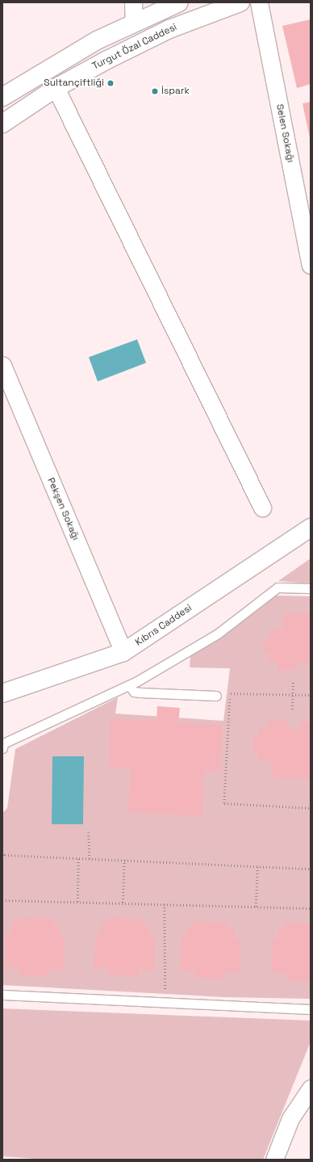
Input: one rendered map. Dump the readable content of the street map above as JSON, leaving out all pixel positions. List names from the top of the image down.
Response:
{
  "streets": {
    "main road": ["Turgut Özal Caddesi", "Kıbrıs Caddesi"],
    "street": ["Selen Sokağı", "Pekşen Sokağı"]
  },
  "crossings": [
    ["Pekşen Sokağı", "Kıbrıs Caddesi"]
  ],
  "places": ["Sultançiftliği", "İspark"]
}
